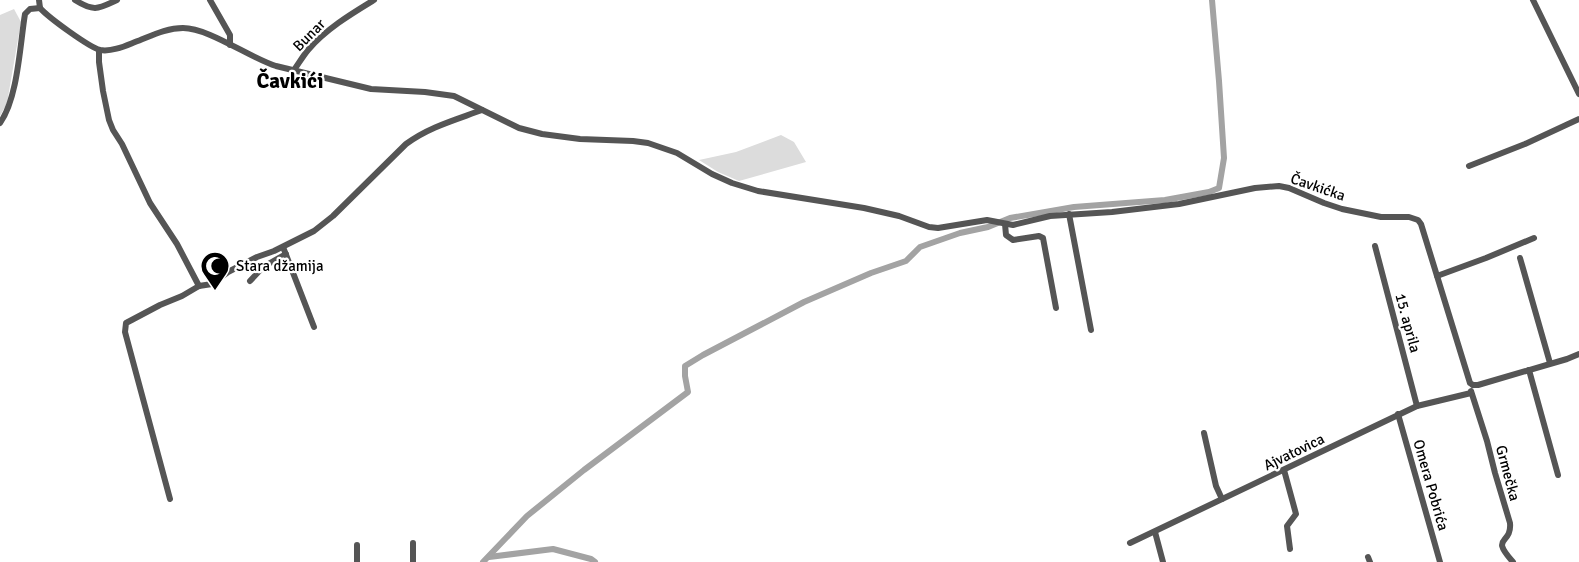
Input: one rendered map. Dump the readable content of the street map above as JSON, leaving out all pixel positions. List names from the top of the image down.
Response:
{
  "streets": {
    "street": [
      "Bunar",
      "Čavkićka",
      "15. aprila",
      "Ajvatovica",
      "Grmečka",
      "Omera Pobrića"
    ]
  },
  "crossings": [
    ["15. aprila", "Ajvatovica"],
    ["Ajvatovica", "Grmečka"],
    ["Ajvatovica", "Omera Pobrića"]
  ],
  "districts": ["Čavkići"],
  "places": {
    "mosque": ["Stara džamija"]
  }
}
